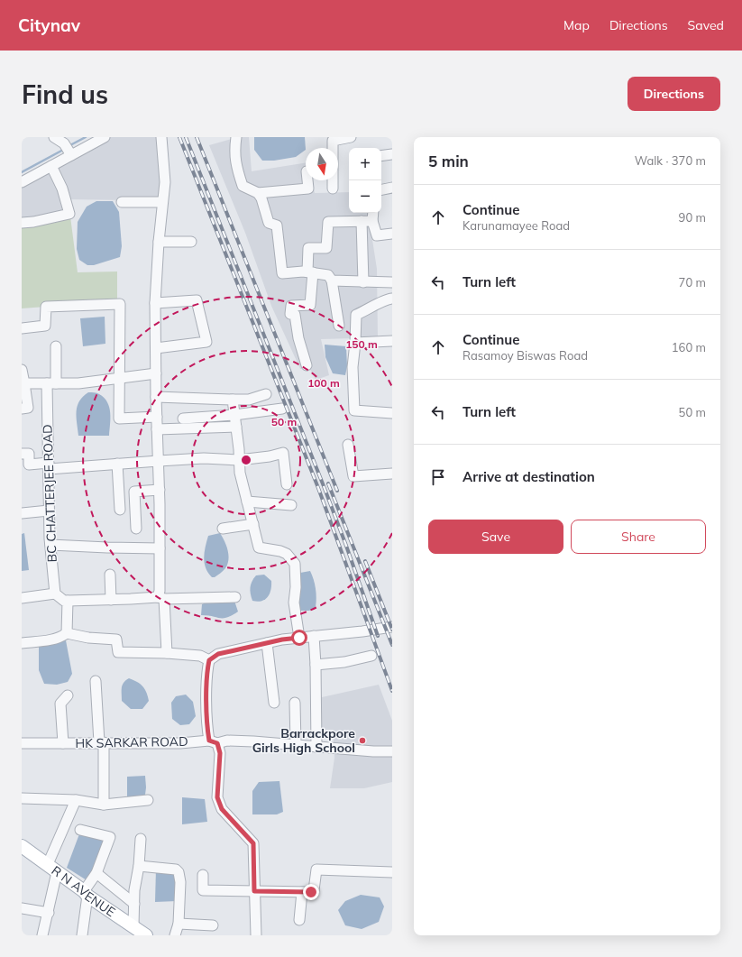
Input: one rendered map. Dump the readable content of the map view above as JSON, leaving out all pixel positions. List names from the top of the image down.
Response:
{
  "streets": {
    "main road": ["R N AVENUE"],
    "street": ["BC CHATTERJEE ROAD", "HK SARKAR ROAD"]
  },
  "places": ["Barrackpore Girls High School"],
  "north": "bottom",
  "page": {
    "header": "Citynav",
    "nav": ["Map", "Directions", "Saved"],
    "buttons": [
      "Directions",
      ["Save", "Share"]
    ],
    "title": "Find us",
    "heading": ["5 min", "Walk · 370 m"],
    "map_buttons": ["+", "−"],
    "list": [
      ["Continue", "Karunamayee Road", "90 m"],
      ["Turn left", "70 m"],
      ["Continue", "Rasamoy Biswas Road", "160 m"],
      ["Turn left", "50 m"],
      "Arrive at destination"
    ]
  },
  "rings": ["150 m", "100 m", "50 m"]
}
